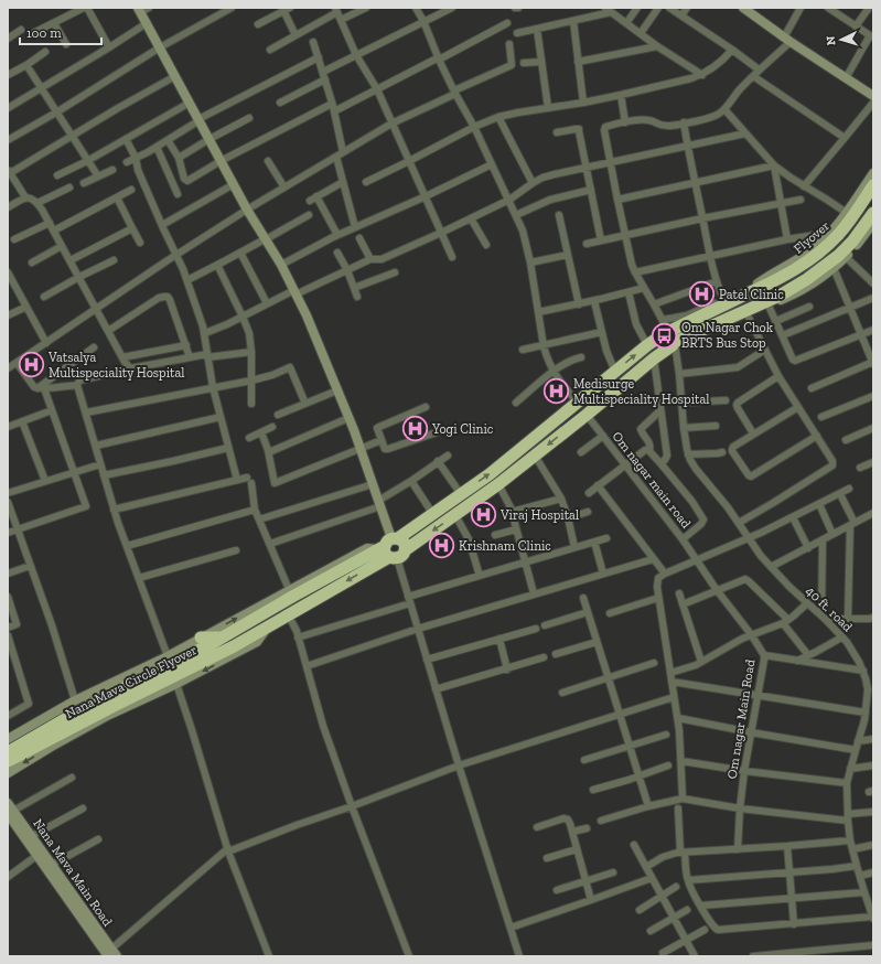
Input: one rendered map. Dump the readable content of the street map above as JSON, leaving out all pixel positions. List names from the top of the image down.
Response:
{
  "streets": {
    "highway": ["Flyover", "Nana Mava Circle Flyover"],
    "street": [
      "Om nagar main road",
      "40 ft. road",
      "Om nagar Main Road",
      "Nana Mava Main Road"
    ]
  },
  "crossings": [
    ["Flyover", "40 ft. road"],
    ["Om nagar main road", "Om nagar Main Road"]
  ],
  "places": {
    "hospital": [
      "Patel Clinic",
      "Vatsalya Multispeciality Hospital",
      "Medisurge Multispeciality Hospital",
      "Yogi Clinic",
      "Viraj Hospital",
      "Krishnam Clinic"
    ],
    "bus stop": ["Om Nagar Chok BRTS Bus Stop"]
  },
  "scale_bar": "100 m",
  "north": "left"
}
